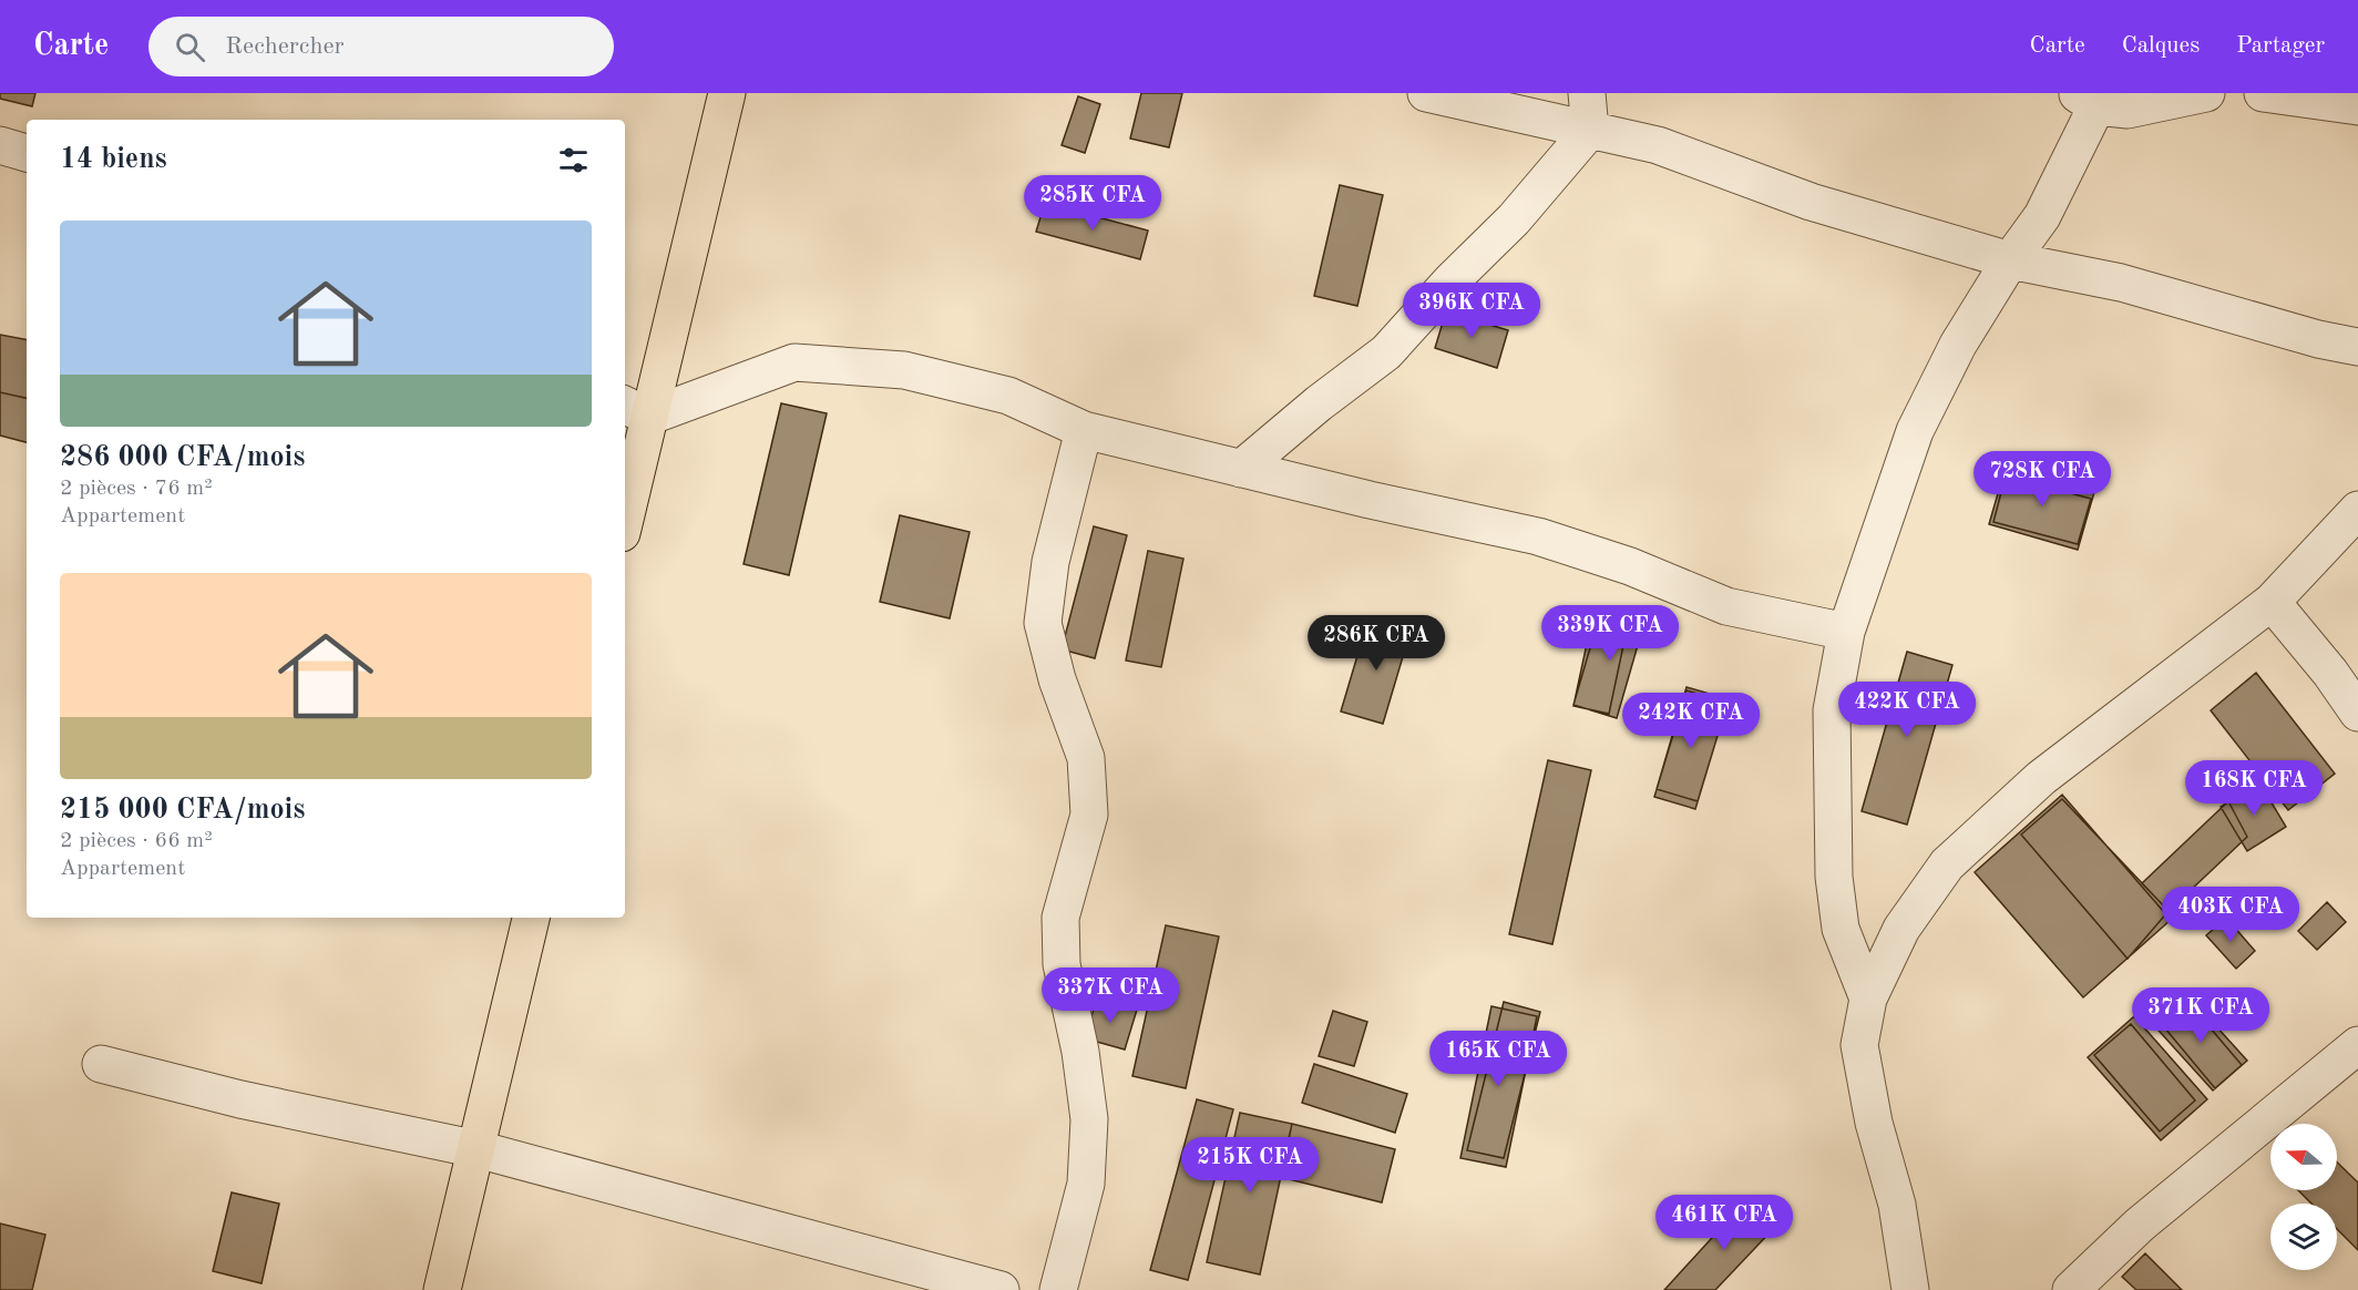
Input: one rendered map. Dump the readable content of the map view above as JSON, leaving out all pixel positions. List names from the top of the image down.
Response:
{
  "north": "left",
  "page": {
    "header": "Carte",
    "search": "Rechercher",
    "nav": ["Carte", "Calques", "Partager"],
    "heading": "14 biens",
    "price": [
      "285K CFA",
      "396K CFA",
      "728K CFA",
      "339K CFA",
      "286K CFA",
      "422K CFA",
      "242K CFA",
      "168K CFA",
      "403K CFA",
      "337K CFA",
      "371K CFA",
      "165K CFA",
      "215K CFA",
      "461K CFA"
    ],
    "list": [
      {
        "name": "286 000 CFA/mois",
        "note": "2 pièces · 76 m² · Appartement"
      },
      {
        "name": "215 000 CFA/mois",
        "note": "2 pièces · 66 m² · Appartement"
      }
    ]
  }
}
